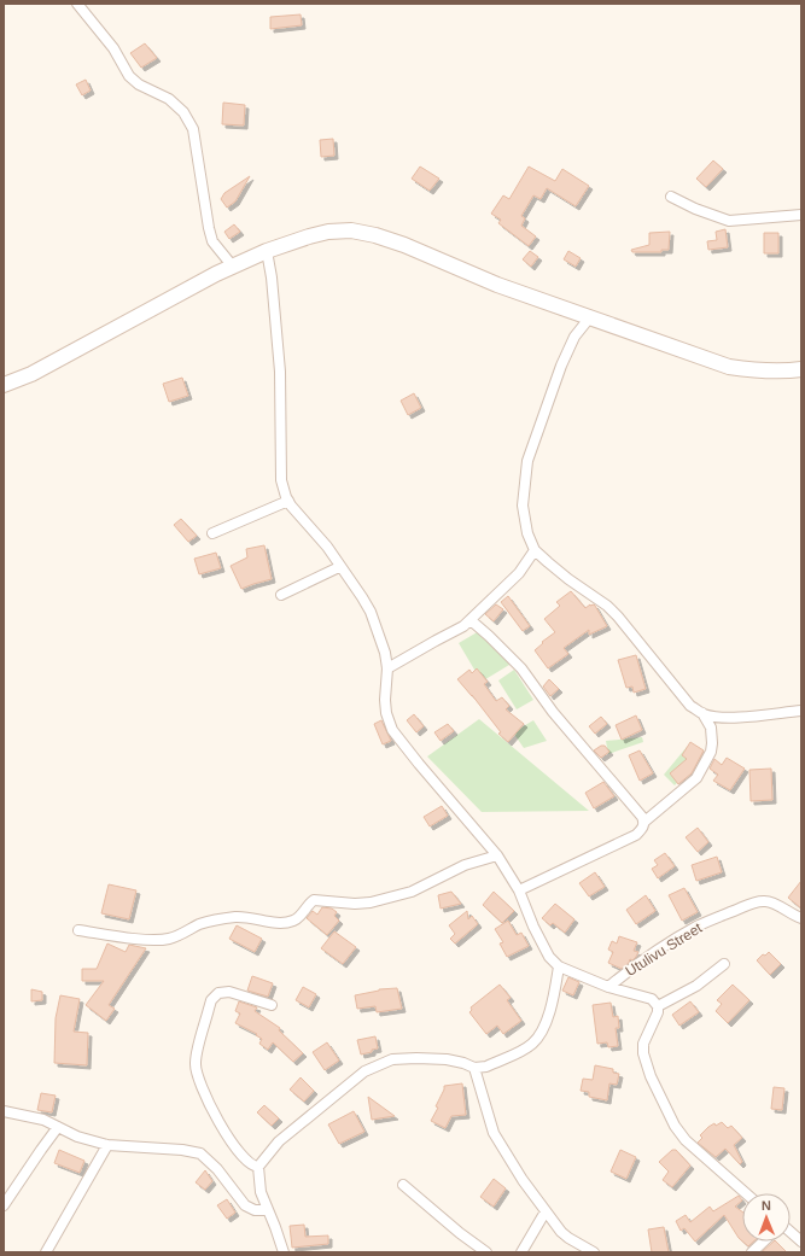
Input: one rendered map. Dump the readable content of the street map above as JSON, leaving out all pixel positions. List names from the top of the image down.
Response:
{
  "streets": {
    "street": ["Utulivu Street"]
  },
  "north": "top"
}
